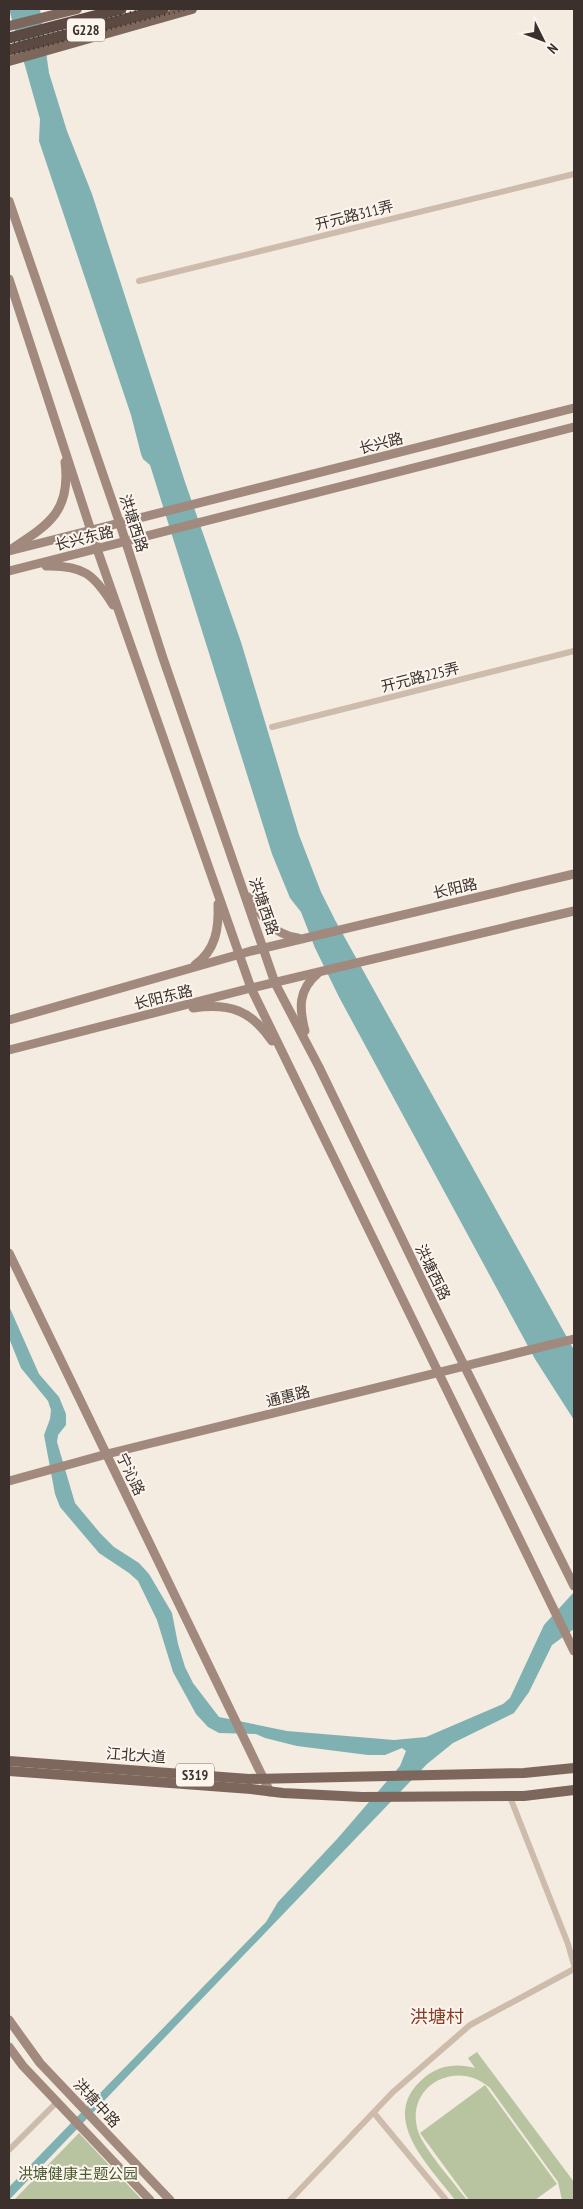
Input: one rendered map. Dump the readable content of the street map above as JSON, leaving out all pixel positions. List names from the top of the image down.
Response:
{
  "streets": {
    "highway": ["G228"],
    "main road": [
      "长兴路",
      "洪塘西路",
      "长兴东路",
      "长阳路",
      "长阳东路",
      "通惠路",
      "宁沁路",
      "江北大道",
      "S319",
      "洪塘中路"
    ],
    "street": ["开元路311弄", "开元路225弄"]
  },
  "crossings": [
    ["长兴路", "长兴东路"],
    ["洪塘西路", "长兴东路"],
    ["洪塘西路", "长阳东路"],
    ["洪塘西路", "通惠路"],
    ["长阳路", "长阳东路"],
    ["通惠路", "宁沁路"],
    ["宁沁路", "江北大道"]
  ],
  "districts": ["洪塘村"],
  "parks": ["洪塘健康主题公园"],
  "north": "bottom right"
}
